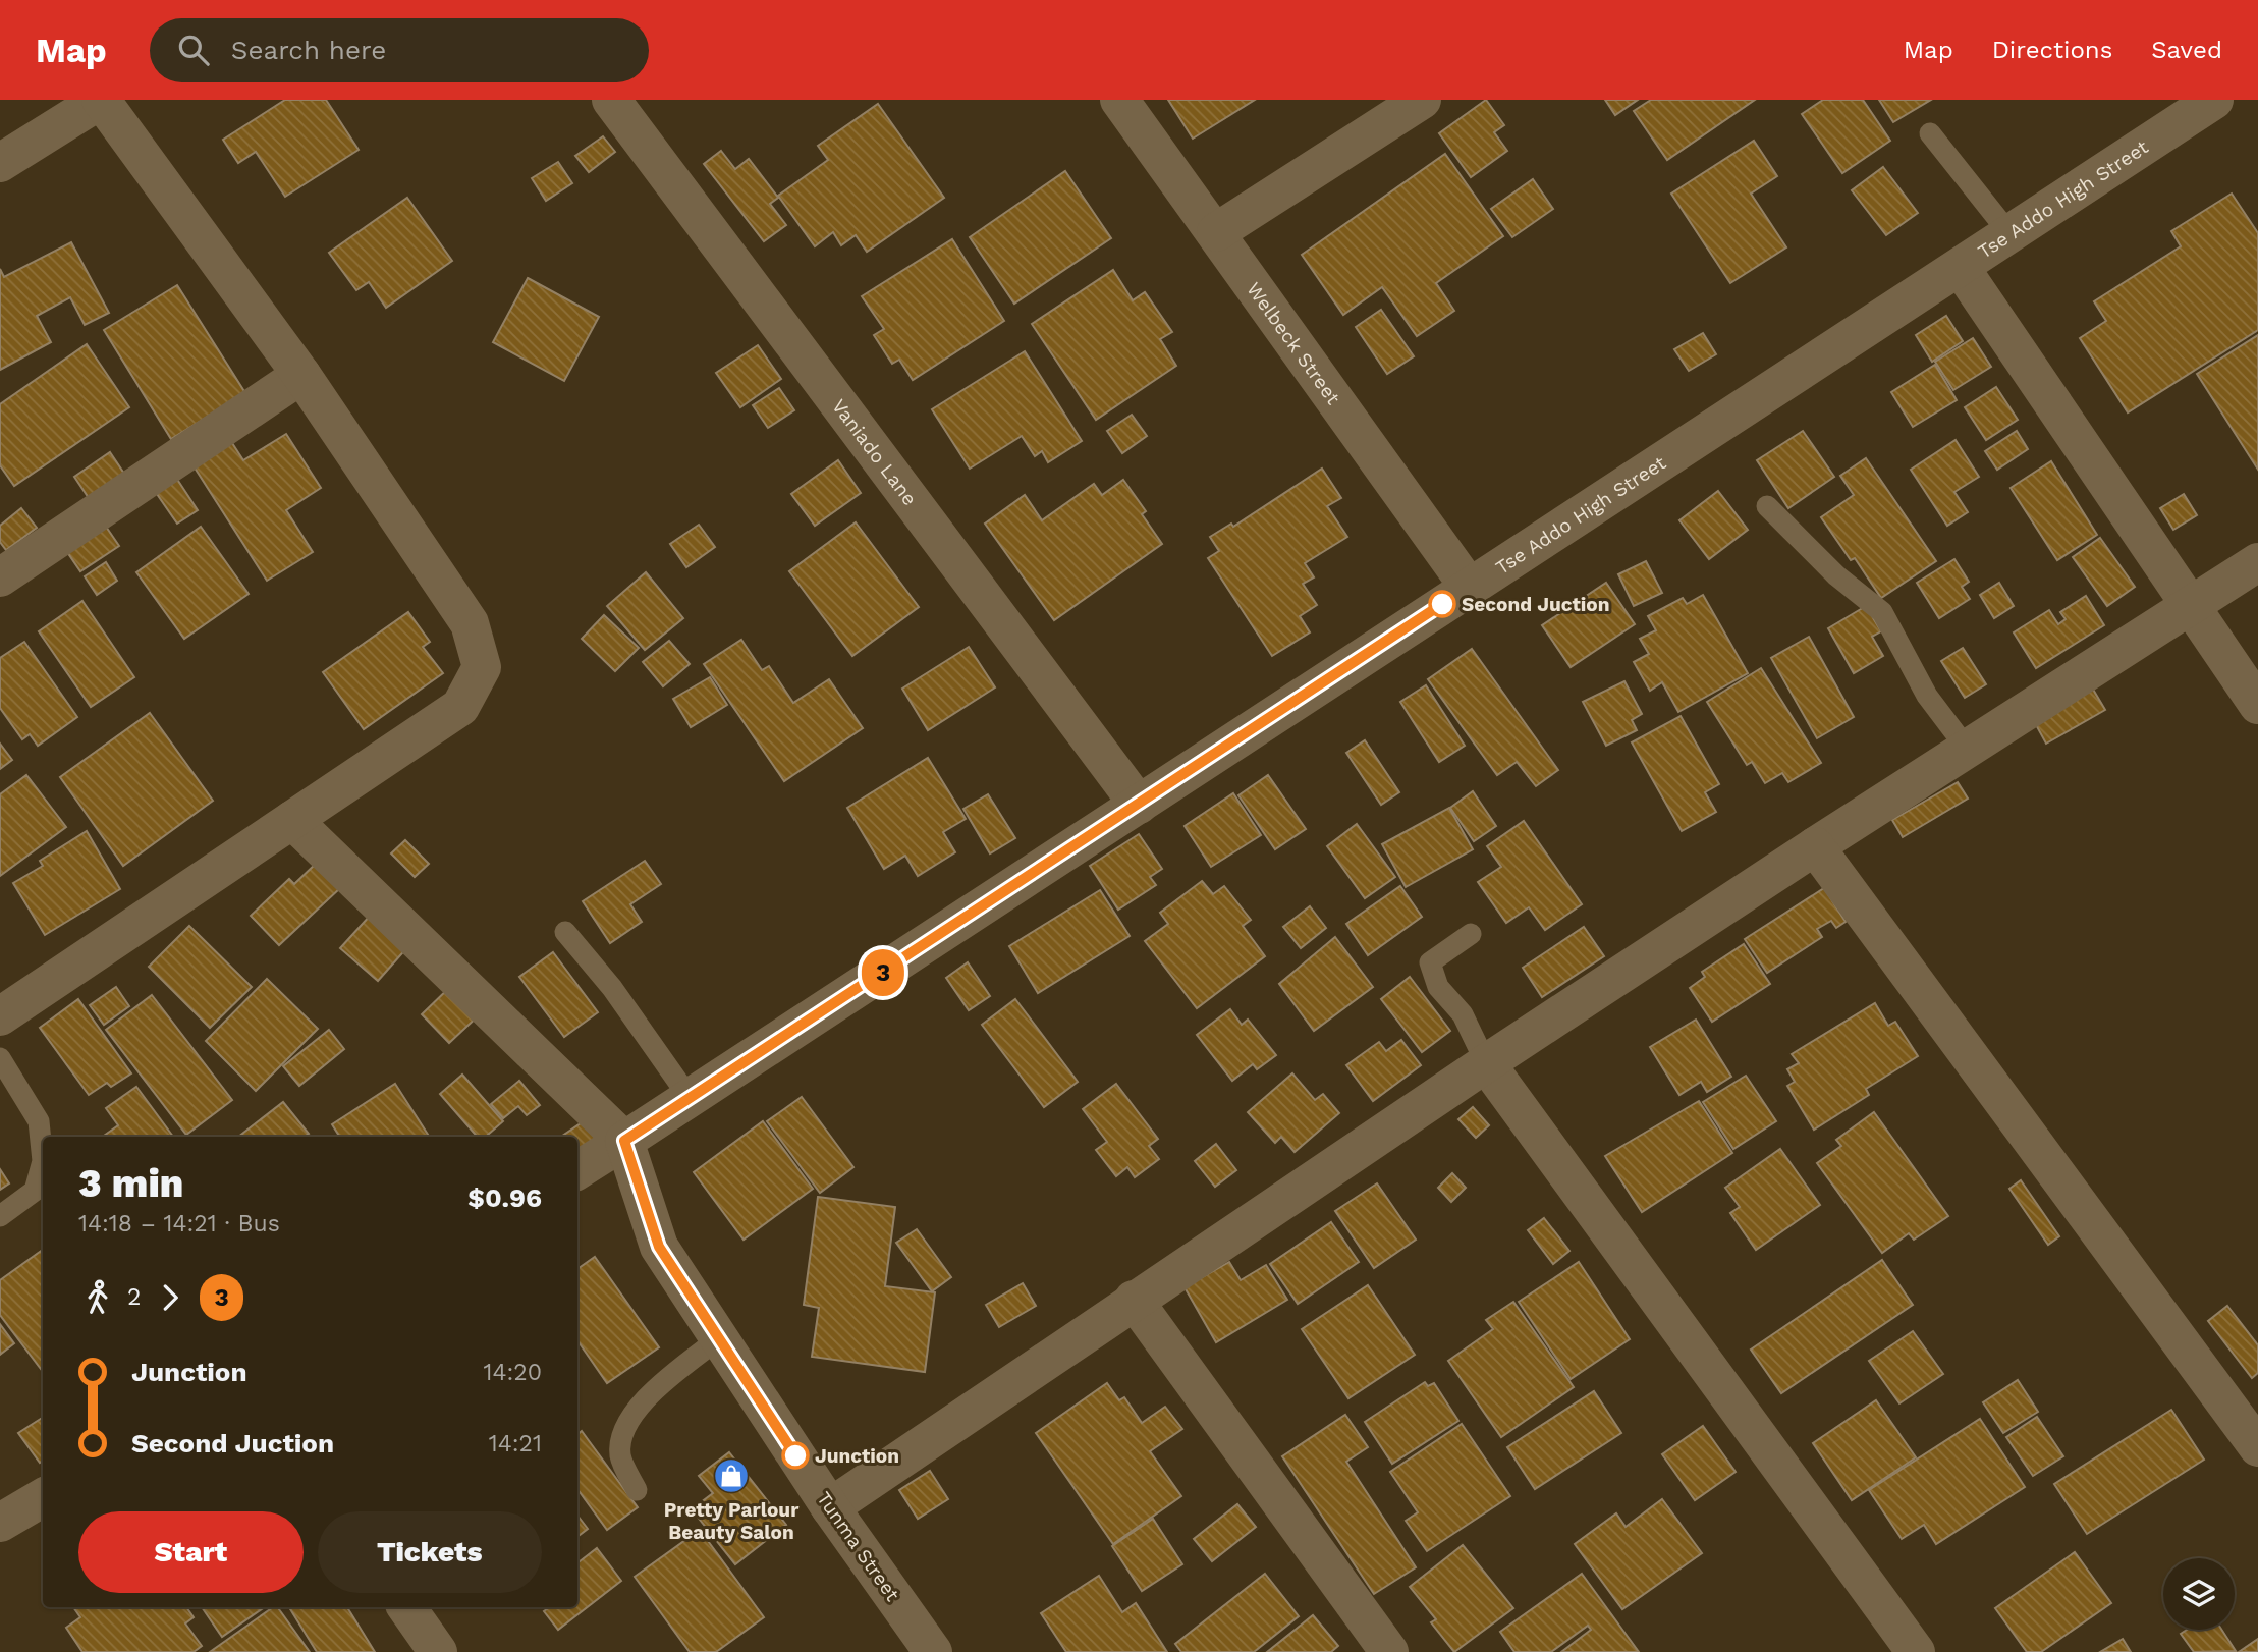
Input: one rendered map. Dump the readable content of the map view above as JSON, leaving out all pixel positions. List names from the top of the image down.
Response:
{
  "streets": {
    "street": [
      "Tse Addo High Street",
      "Welbeck Street",
      "Vaniado Lane",
      "Tunma Street"
    ]
  },
  "crossings": [
    ["Tse Addo High Street", "Welbeck Street"],
    ["Tse Addo High Street", "Vaniado Lane"],
    ["Tse Addo High Street", "Tunma Street"]
  ],
  "places": {
    "other": ["Second Juction", "Junction"],
    "shop": ["Pretty Parlour Beauty Salon"]
  },
  "lines": ["bus line 3"],
  "page": {
    "header": "Map",
    "search": "Search here",
    "nav": ["Map", "Directions", "Saved"],
    "on_map": "3",
    "heading": ["3 min", "14:18 – 14:21 · Bus", "$0.96"],
    "legs": ["2", "3"],
    "list": [
      {
        "name": "Junction",
        "value": "14:20"
      },
      {
        "name": "Second Juction",
        "value": "14:21"
      }
    ],
    "buttons": ["Start", "Tickets"]
  }
}
